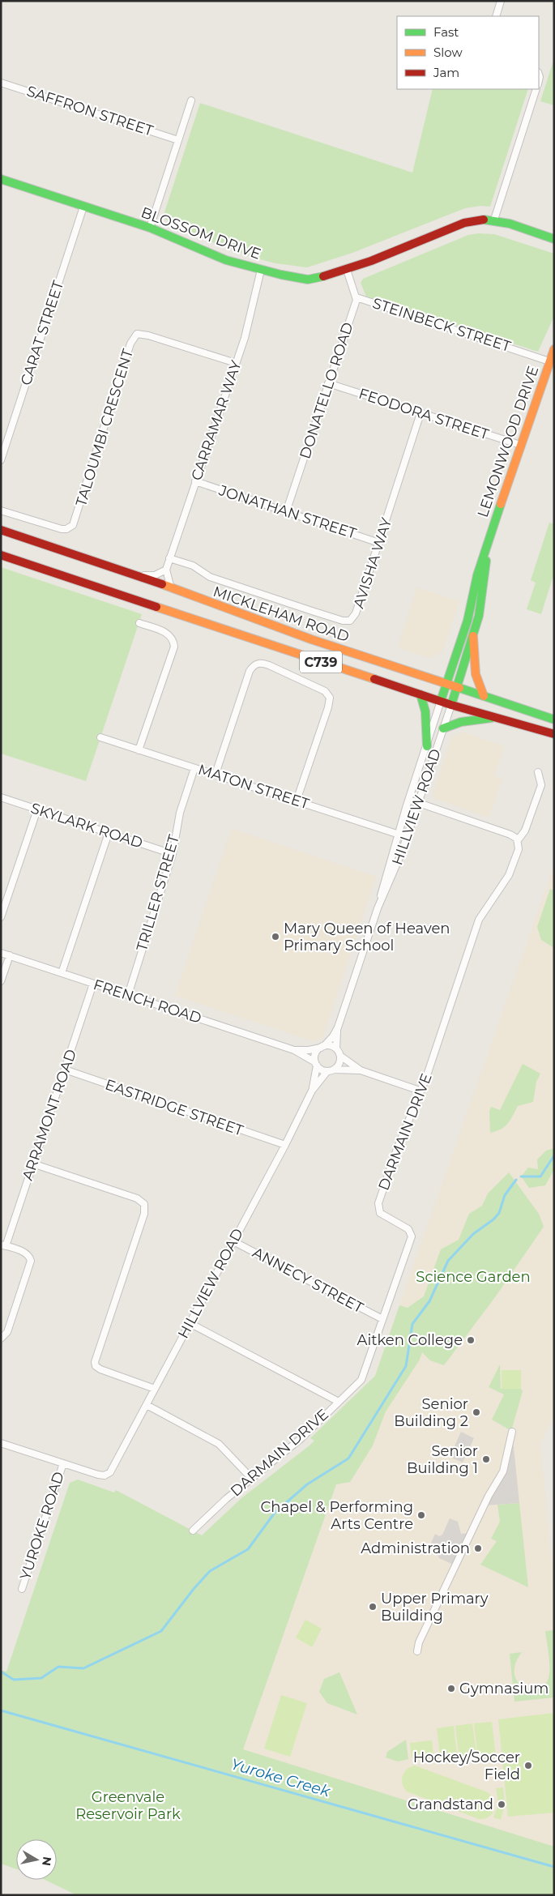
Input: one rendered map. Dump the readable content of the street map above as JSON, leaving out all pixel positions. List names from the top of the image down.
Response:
{
  "streets": {
    "main road": [
      "BLOSSOM DRIVE",
      "LEMONWOOD DRIVE",
      "MICKLEHAM ROAD",
      "C739"
    ],
    "street": [
      "SAFFRON STREET",
      "STEINBECK STREET",
      "CARAT STREET",
      "DONATELLO ROAD",
      "FEODORA STREET",
      "CARRAMAR WAY",
      "TALOUMBI CRESCENT",
      "JONATHAN STREET",
      "AVISHA WAY",
      "MATON STREET",
      "HILLVIEW ROAD",
      "SKYLARK ROAD",
      "TRILLER STREET",
      "FRENCH ROAD",
      "EASTRIDGE STREET",
      "ARRAMONT ROAD",
      "DARMAIN DRIVE",
      "ANNECY STREET",
      "YUROKE ROAD"
    ]
  },
  "crossings": [
    ["BLOSSOM DRIVE", "CARAT STREET"],
    ["BLOSSOM DRIVE", "CARRAMAR WAY"],
    ["STEINBECK STREET", "DONATELLO ROAD"],
    ["STEINBECK STREET", "LEMONWOOD DRIVE"],
    ["DONATELLO ROAD", "FEODORA STREET"],
    ["DONATELLO ROAD", "JONATHAN STREET"],
    ["FEODORA STREET", "LEMONWOOD DRIVE"],
    ["FEODORA STREET", "AVISHA WAY"],
    ["CARRAMAR WAY", "TALOUMBI CRESCENT"],
    ["CARRAMAR WAY", "JONATHAN STREET"],
    ["CARRAMAR WAY", "AVISHA WAY"],
    ["LEMONWOOD DRIVE", "MICKLEHAM ROAD"],
    ["LEMONWOOD DRIVE", "C739"],
    ["LEMONWOOD DRIVE", "HILLVIEW ROAD"],
    ["JONATHAN STREET", "AVISHA WAY"],
    ["C739", "HILLVIEW ROAD"],
    ["MATON STREET", "HILLVIEW ROAD"],
    ["MATON STREET", "TRILLER STREET"],
    ["HILLVIEW ROAD", "FRENCH ROAD"],
    ["HILLVIEW ROAD", "EASTRIDGE STREET"],
    ["HILLVIEW ROAD", "ANNECY STREET"],
    ["HILLVIEW ROAD", "YUROKE ROAD"],
    ["SKYLARK ROAD", "TRILLER STREET"],
    ["TRILLER STREET", "FRENCH ROAD"],
    ["FRENCH ROAD", "ARRAMONT ROAD"],
    ["EASTRIDGE STREET", "ARRAMONT ROAD"],
    ["DARMAIN DRIVE", "ANNECY STREET"]
  ],
  "water": ["Yuroke Creek"],
  "parks": ["Science Garden", "Greenvale Reservoir Park"],
  "places": [
    "Mary Queen of Heaven Primary School",
    "Aitken College",
    "Senior Building 2",
    "Senior Building 1",
    "Chapel & Performing Arts Centre",
    "Administration",
    "Upper Primary Building",
    "Gymnasium",
    "Hockey/Soccer Field",
    "Grandstand"
  ],
  "legend": ["Fast", "Slow", "Jam"],
  "north": "right"
}
